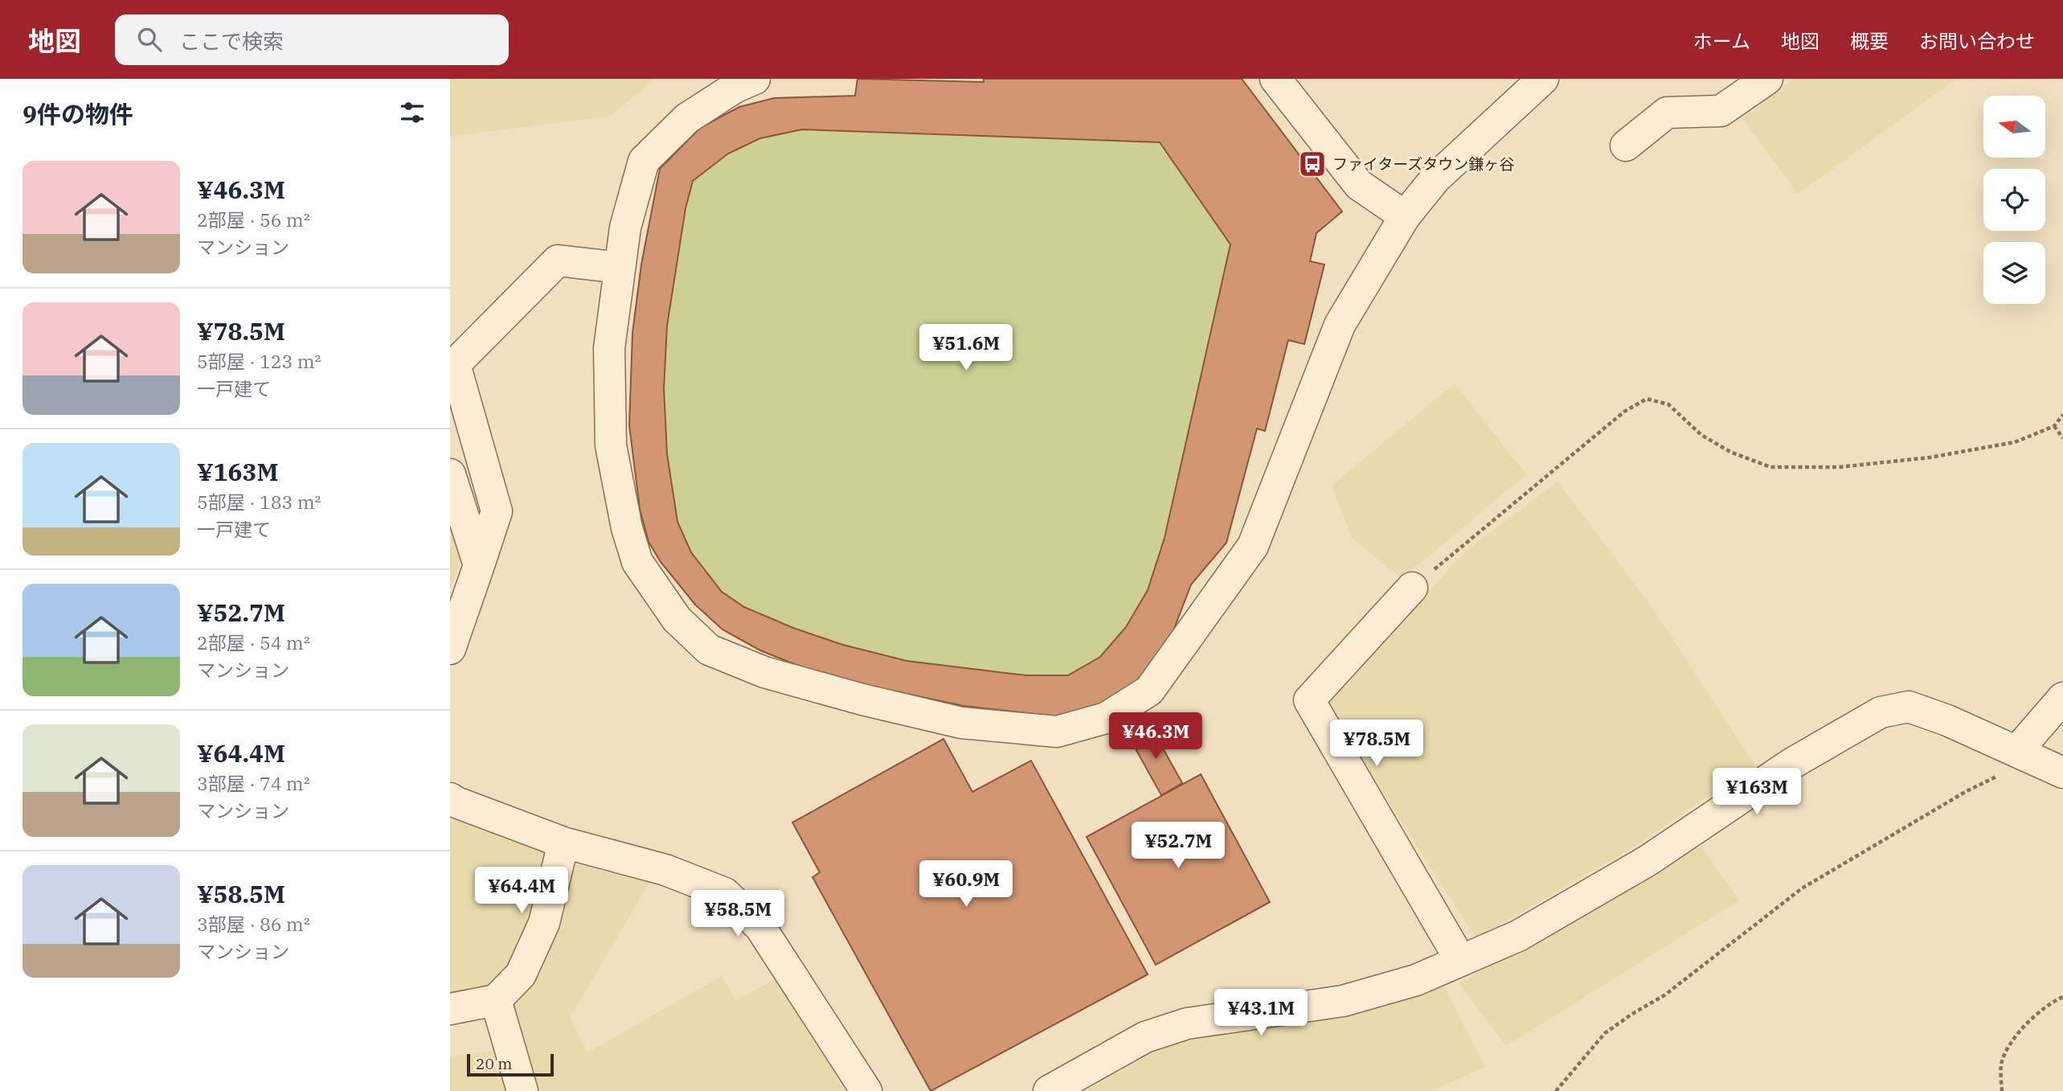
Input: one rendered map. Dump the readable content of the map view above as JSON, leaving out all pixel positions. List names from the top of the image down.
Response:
{
  "places": {
    "bus stop": ["ファイターズタウン鎌ヶ谷"]
  },
  "scale_bar": "20 m",
  "north": "left",
  "page": {
    "header": "地図",
    "search": "ここで検索",
    "nav": [
      "ホーム",
      "地図",
      "概要",
      "お問い合わせ"
    ],
    "heading": "9件の物件",
    "list": [
      {
        "name": "¥46.3M",
        "note": "2部屋 · 56 m² · マンション"
      },
      {
        "name": "¥78.5M",
        "note": "5部屋 · 123 m² · 一戸建て"
      },
      {
        "name": "¥163M",
        "note": "5部屋 · 183 m² · 一戸建て"
      },
      {
        "name": "¥52.7M",
        "note": "2部屋 · 54 m² · マンション"
      },
      {
        "name": "¥64.4M",
        "note": "3部屋 · 74 m² · マンション"
      },
      {
        "name": "¥58.5M",
        "note": "3部屋 · 86 m² · マンション"
      }
    ],
    "price": [
      "¥51.6M",
      "¥46.3M",
      "¥78.5M",
      "¥163M",
      "¥52.7M",
      "¥60.9M",
      "¥64.4M",
      "¥58.5M",
      "¥43.1M"
    ],
    "scale": "20 m"
  }
}
